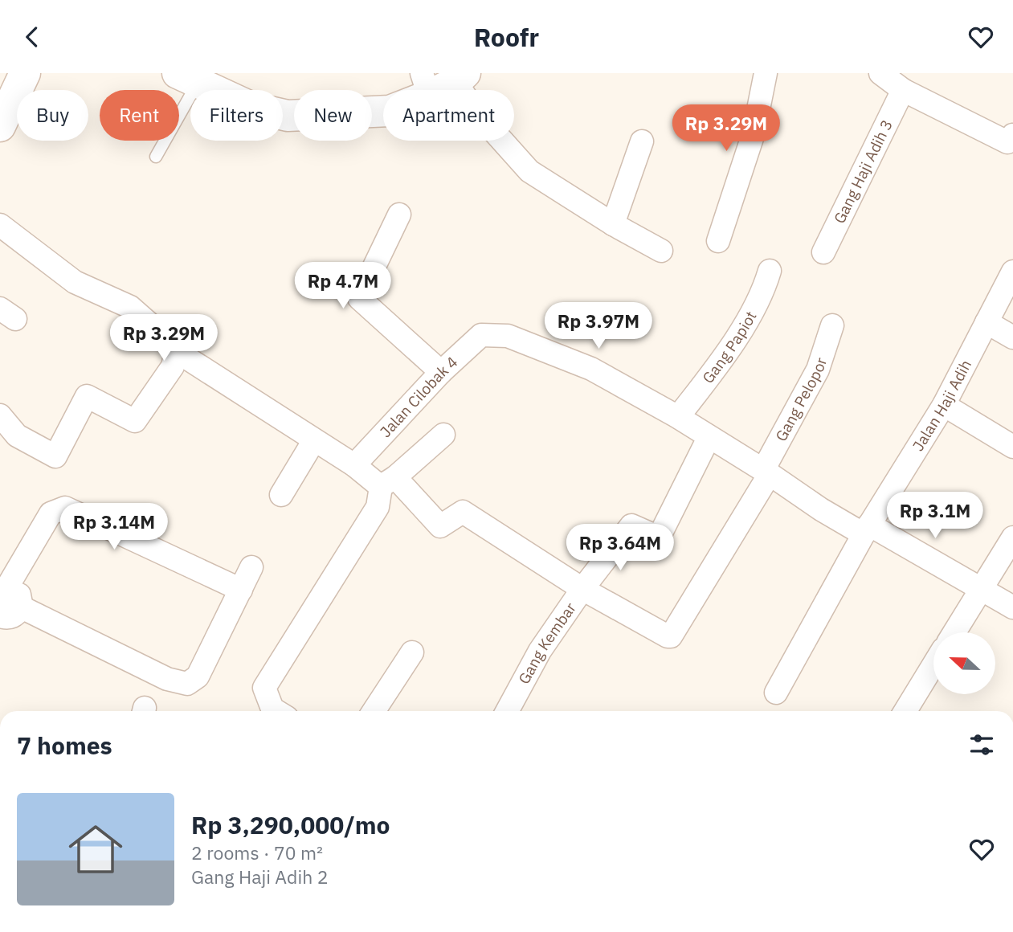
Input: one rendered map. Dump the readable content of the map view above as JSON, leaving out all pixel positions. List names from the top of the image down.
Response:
{
  "streets": {
    "street": [
      "Gang Haji Adih 3",
      "Gang Papiot",
      "Jalan Cilobak 4",
      "Gang Pelopor",
      "Jalan Haji Adih",
      "Gang Kembar"
    ]
  },
  "crossings": [
    ["Gang Papiot", "Jalan Cilobak 4"],
    ["Jalan Cilobak 4", "Gang Pelopor"],
    ["Jalan Cilobak 4", "Jalan Haji Adih"],
    ["Jalan Cilobak 4", "Gang Kembar"],
    ["Gang Pelopor", "Gang Kembar"]
  ],
  "north": "left",
  "page": {
    "header": "Roofr",
    "chip": [
      "Buy",
      "Rent",
      "Filters",
      "New",
      "Apartment"
    ],
    "price": [
      "Rp 3.29M",
      "Rp 4.7M",
      "Rp 3.97M",
      "Rp 3.29M",
      "Rp 3.1M",
      "Rp 3.14M",
      "Rp 3.64M"
    ],
    "heading": "7 homes",
    "list": [
      {
        "name": "Rp 3,290,000/mo",
        "note": "2 rooms · 70 m² · Gang Haji Adih 2"
      }
    ]
  }
}
